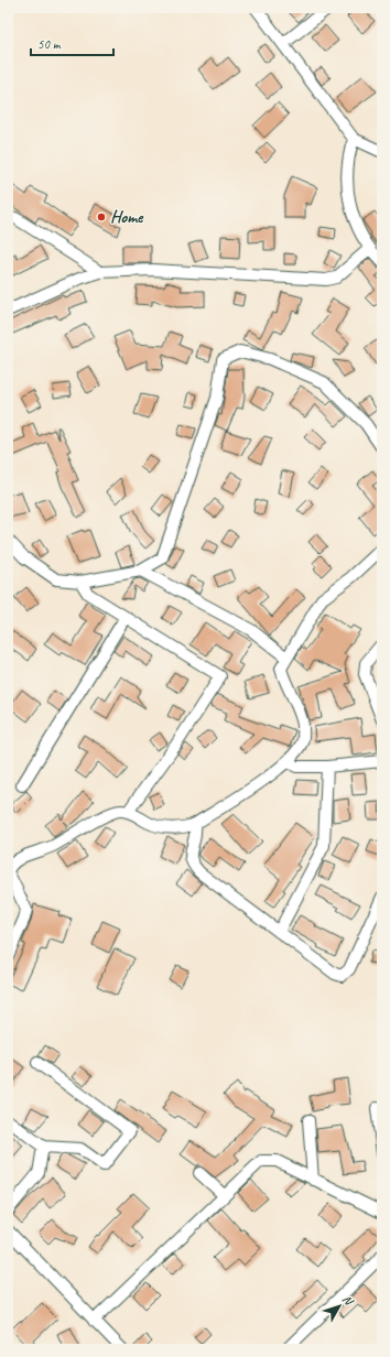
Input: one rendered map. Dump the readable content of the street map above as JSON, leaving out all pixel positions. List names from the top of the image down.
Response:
{
  "places": ["Home"],
  "scale_bar": "50 m",
  "north": "top right"
}
